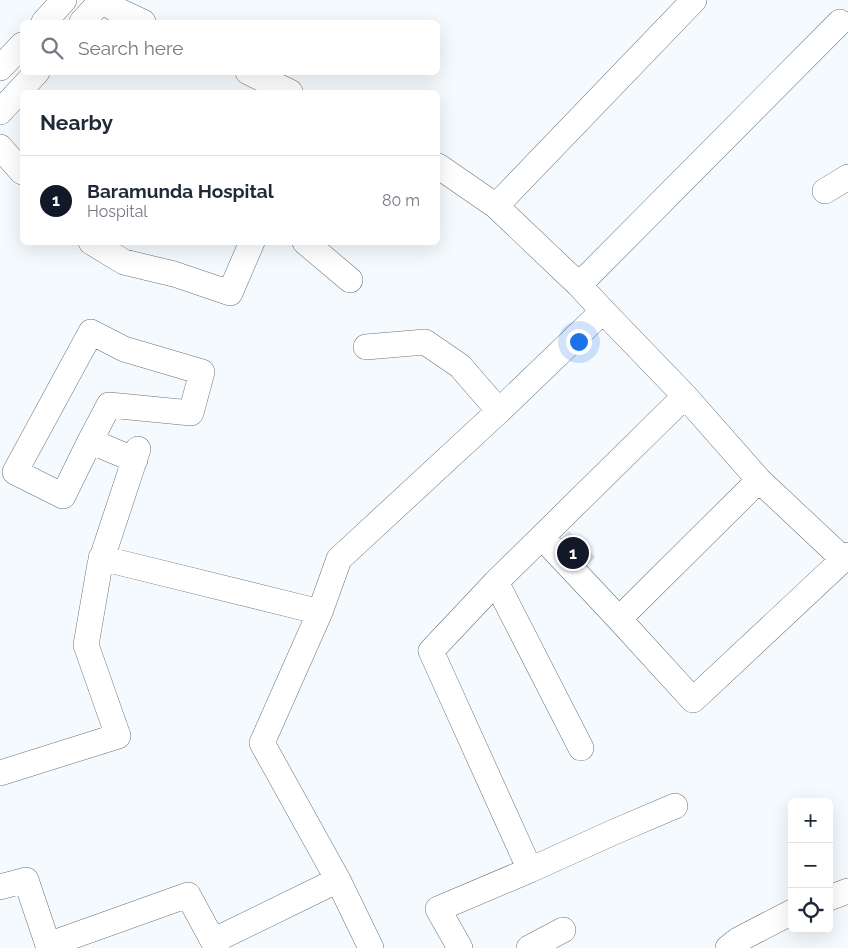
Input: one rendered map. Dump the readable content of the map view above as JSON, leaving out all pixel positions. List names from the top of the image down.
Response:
{
  "page": {
    "search": "Search here",
    "heading": "Nearby",
    "list": [
      {
        "mark": "1",
        "name": "Baramunda Hospital",
        "note": "Hospital",
        "value": "80 m"
      }
    ],
    "pins": "1",
    "map_buttons": ["+", "−"]
  }
}
